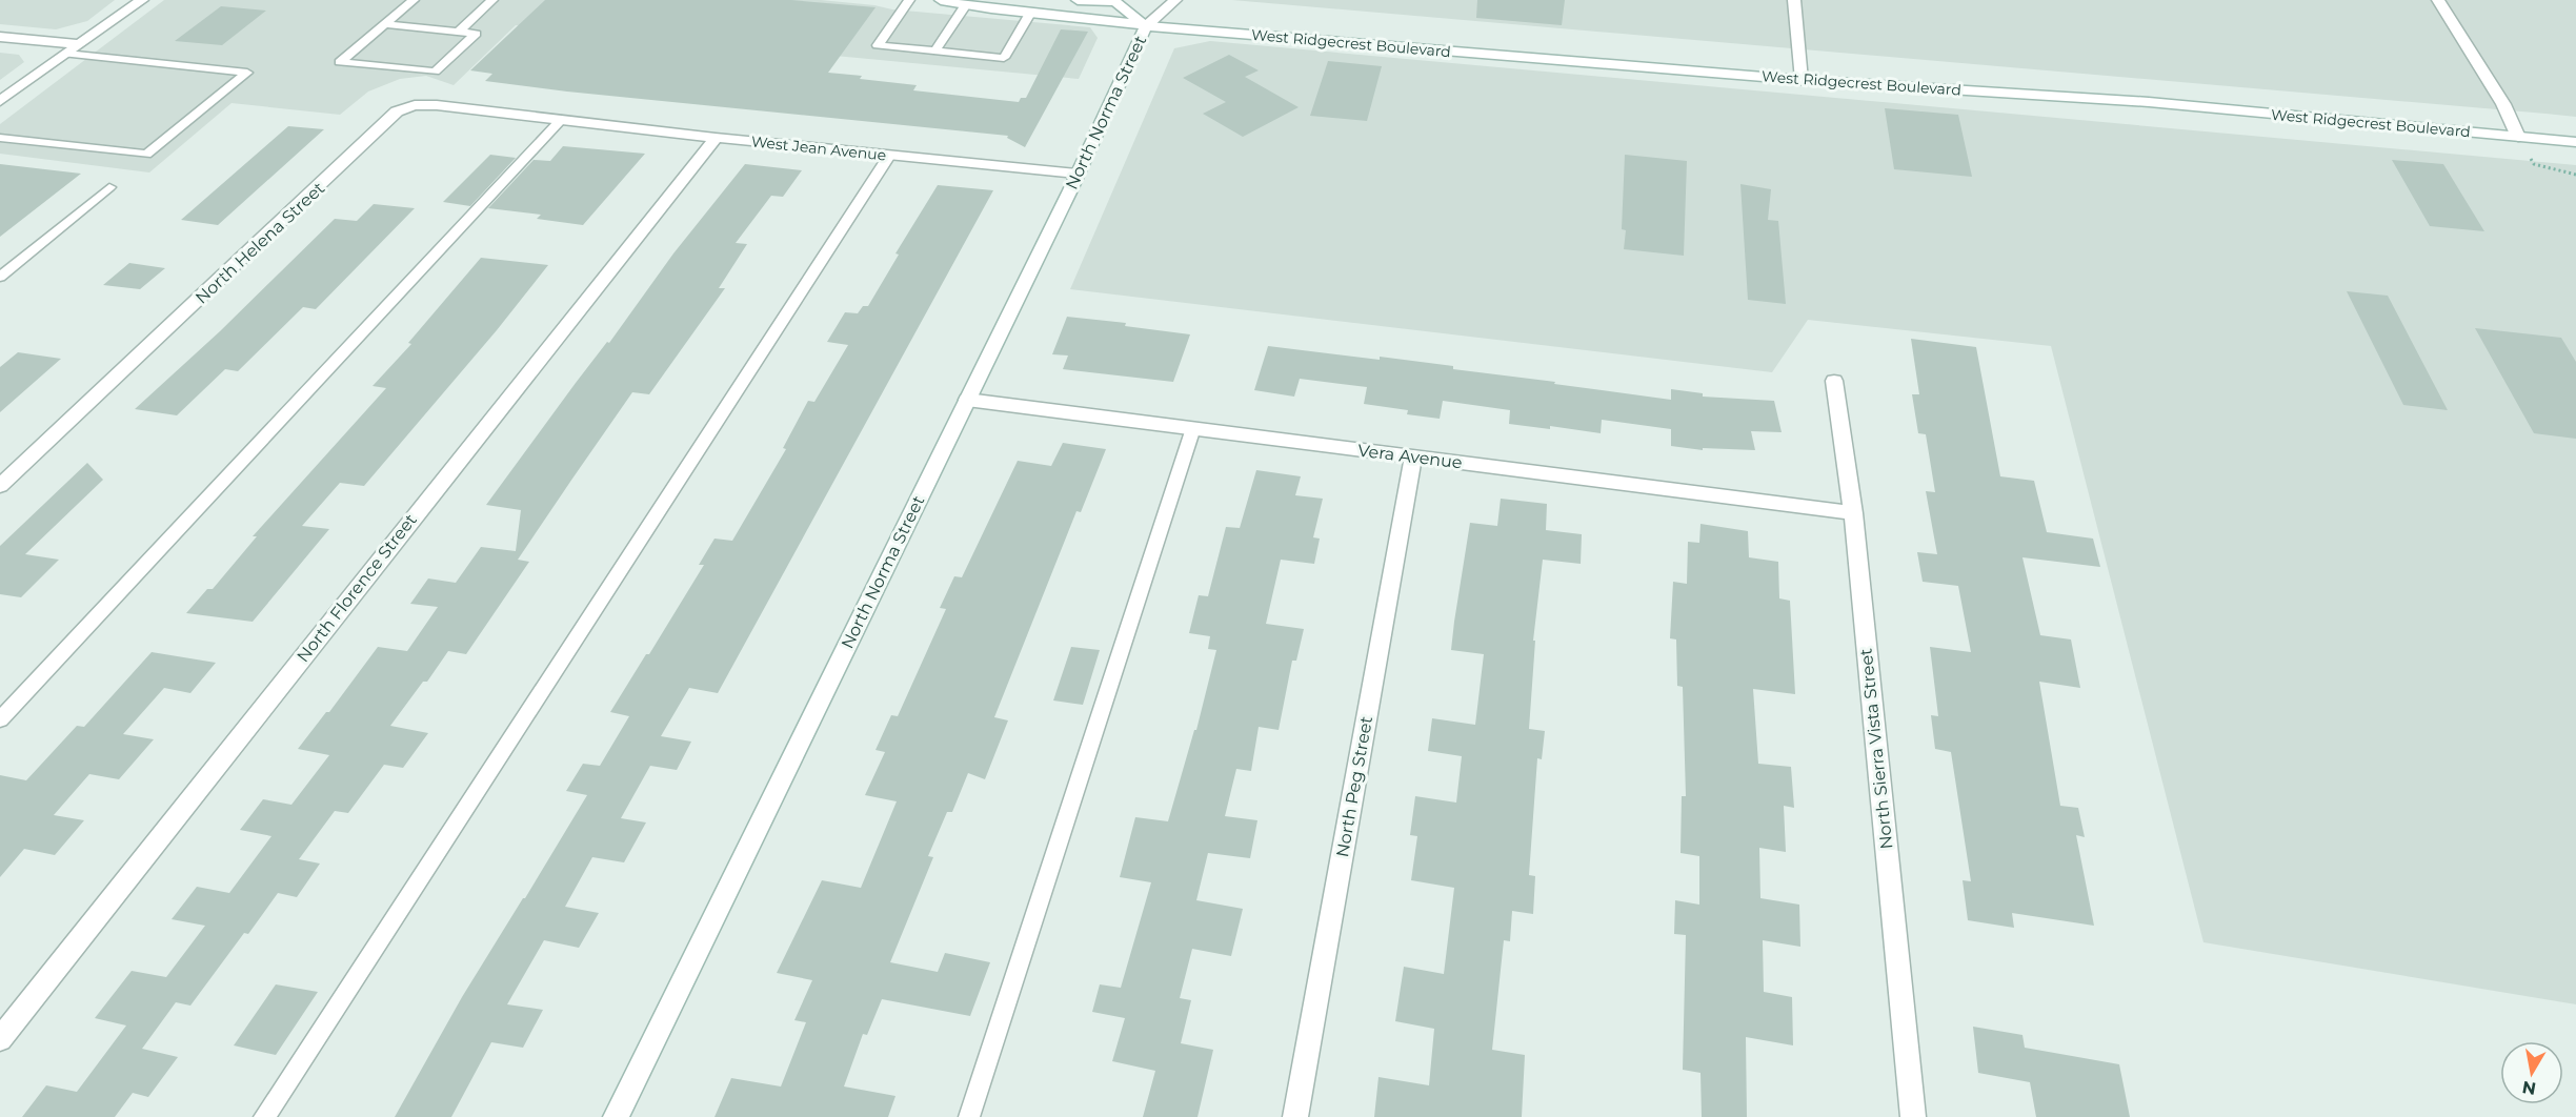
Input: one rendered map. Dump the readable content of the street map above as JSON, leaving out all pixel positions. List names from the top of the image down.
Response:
{
  "streets": {
    "street": [
      "West Ridgecrest Boulevard",
      "North Norma Street",
      "West Jean Avenue",
      "North Helena Street",
      "Vera Avenue",
      "North Florence Street",
      "North Sierra Vista Street",
      "North Peg Street"
    ]
  },
  "crossings": [
    ["West Ridgecrest Boulevard", "North Norma Street"],
    ["North Norma Street", "West Jean Avenue"],
    ["North Norma Street", "Vera Avenue"],
    ["West Jean Avenue", "North Helena Street"],
    ["West Jean Avenue", "North Florence Street"],
    ["Vera Avenue", "North Sierra Vista Street"],
    ["Vera Avenue", "North Peg Street"]
  ],
  "north": "bottom"
}
